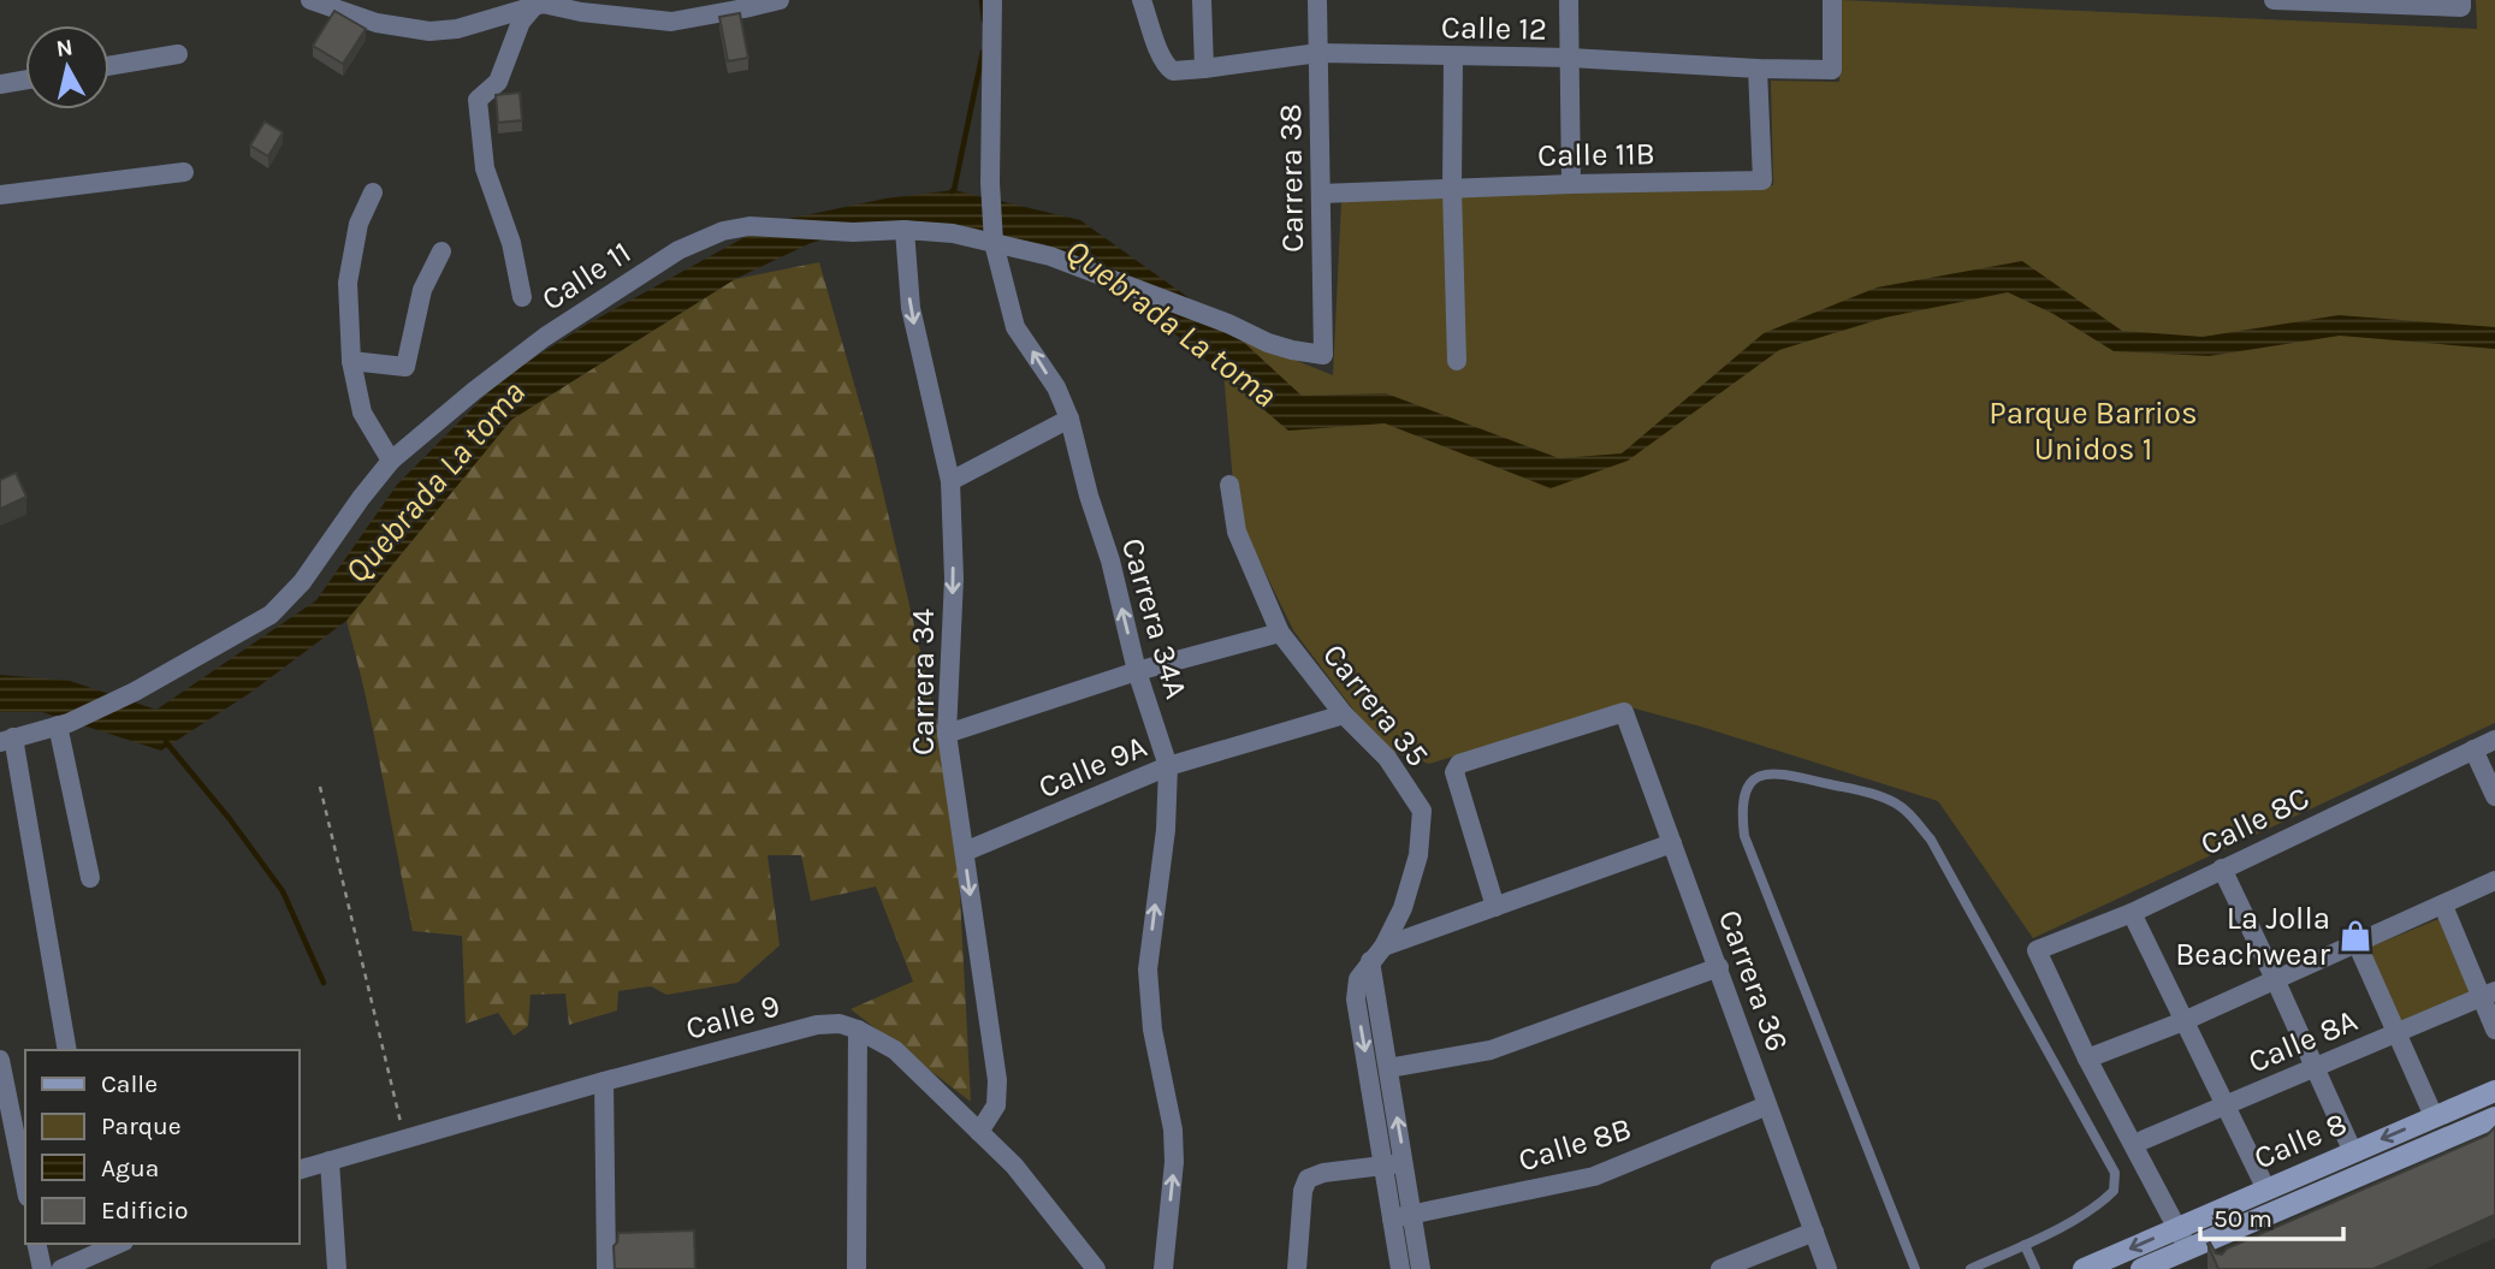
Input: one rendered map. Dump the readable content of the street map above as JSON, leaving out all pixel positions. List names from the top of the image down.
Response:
{
  "streets": {
    "main road": ["Calle 8"],
    "street": [
      "Calle 12",
      "Calle 11B",
      "Carrera 38",
      "Calle 11",
      "Carrera 34A",
      "Carrera 34",
      "Carrera 35",
      "Calle 9A",
      "Calle 8C",
      "Carrera 36",
      "Calle 9",
      "Calle 8A",
      "Calle 8B"
    ]
  },
  "crossings": [
    ["Calle 12", "Calle 11B"],
    ["Calle 12", "Carrera 38"],
    ["Calle 11B", "Carrera 38"],
    ["Carrera 38", "Calle 11"],
    ["Calle 11", "Carrera 34A"],
    ["Calle 11", "Carrera 34"],
    ["Carrera 34A", "Calle 9A"],
    ["Carrera 34", "Calle 9A"],
    ["Carrera 34", "Calle 9"],
    ["Carrera 35", "Calle 9A"],
    ["Carrera 35", "Calle 8B"],
    ["Carrera 36", "Calle 8B"]
  ],
  "one_way": ["Carrera 34A", "Carrera 34"],
  "water": ["Quebrada La toma"],
  "parks": ["Parque Barrios Unidos 1"],
  "places": {
    "shop": ["La Jolla Beachwear"]
  },
  "legend": [
    "Calle",
    "Parque",
    "Agua",
    "Edificio"
  ],
  "scale_bar": "50 m",
  "north": "top"
}
